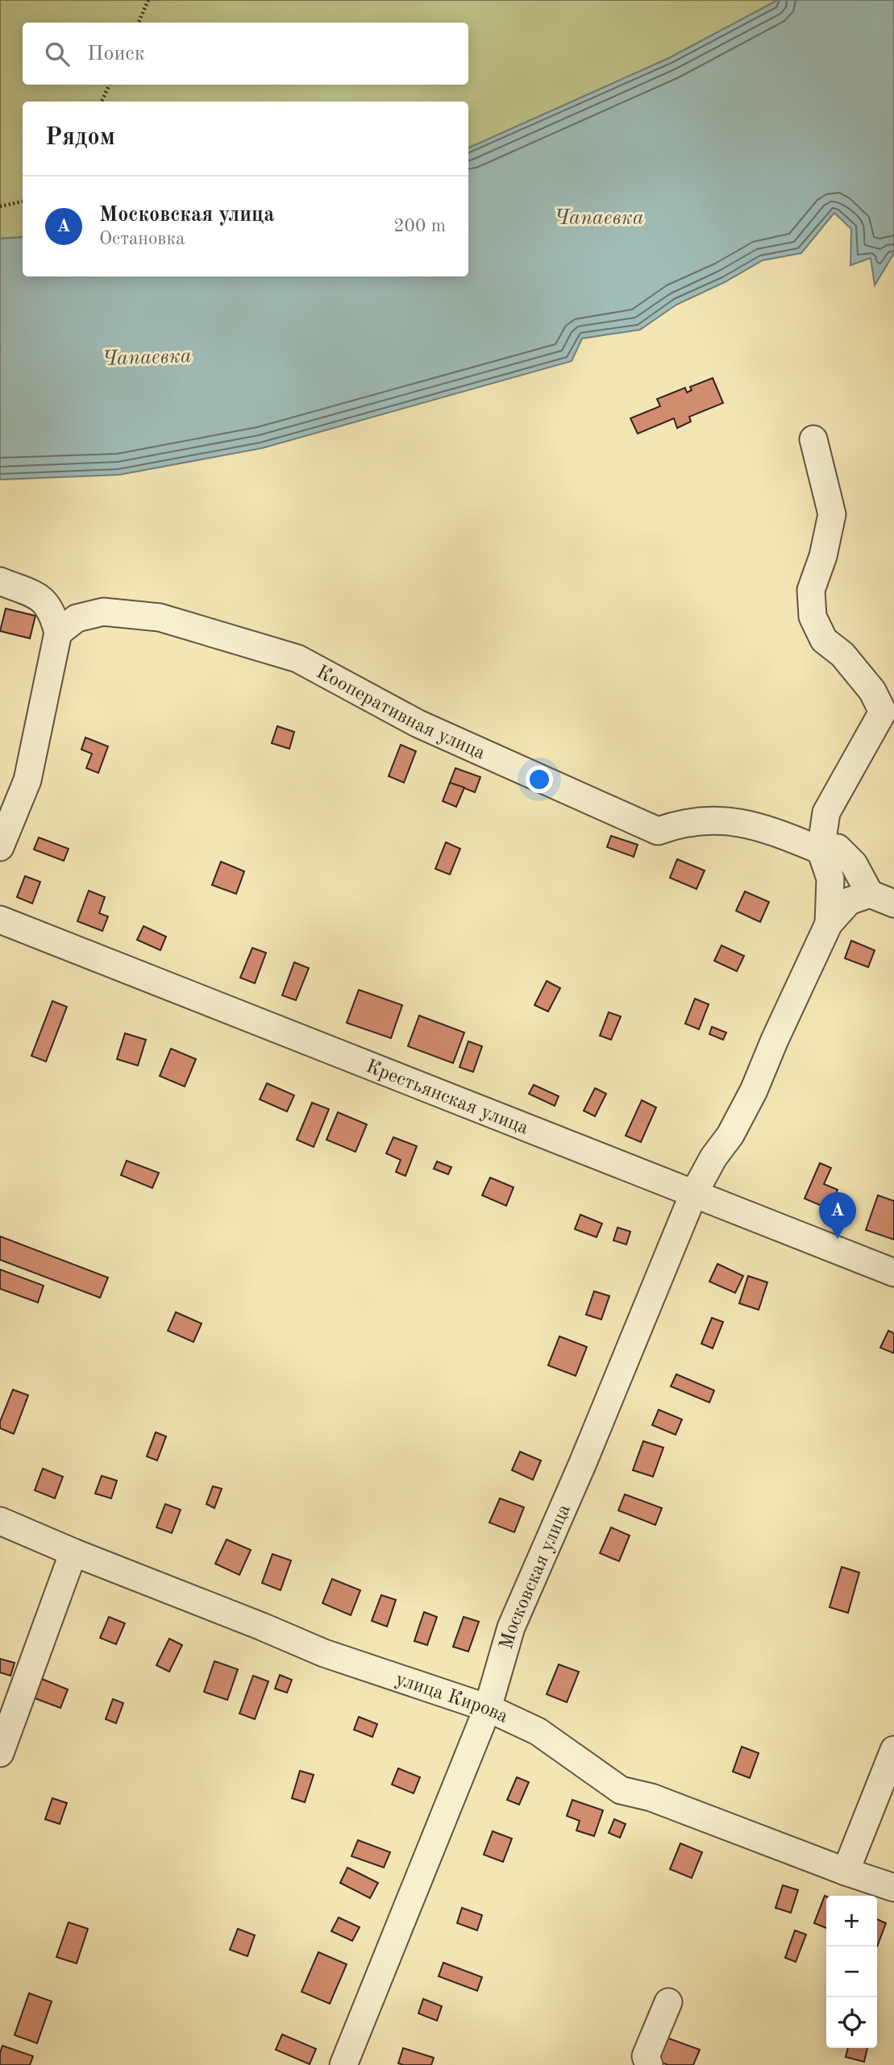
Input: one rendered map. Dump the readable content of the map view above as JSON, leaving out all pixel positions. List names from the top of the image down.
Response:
{
  "streets": {
    "street": [
      "Кооперативная улица",
      "Крестьянская улица",
      "Московская улица",
      "улица Кирова"
    ]
  },
  "crossings": [
    ["Кооперативная улица", "Московская улица"],
    ["Крестьянская улица", "Московская улица"],
    ["Московская улица", "улица Кирова"]
  ],
  "water": ["Чапаевка"],
  "page": {
    "search": "Поиск",
    "heading": "Рядом",
    "list": [
      {
        "mark": "A",
        "name": "Московская улица",
        "note": "Остановка",
        "value": "200 m"
      }
    ],
    "pins": "A",
    "map_buttons": ["+", "−"]
  }
}
